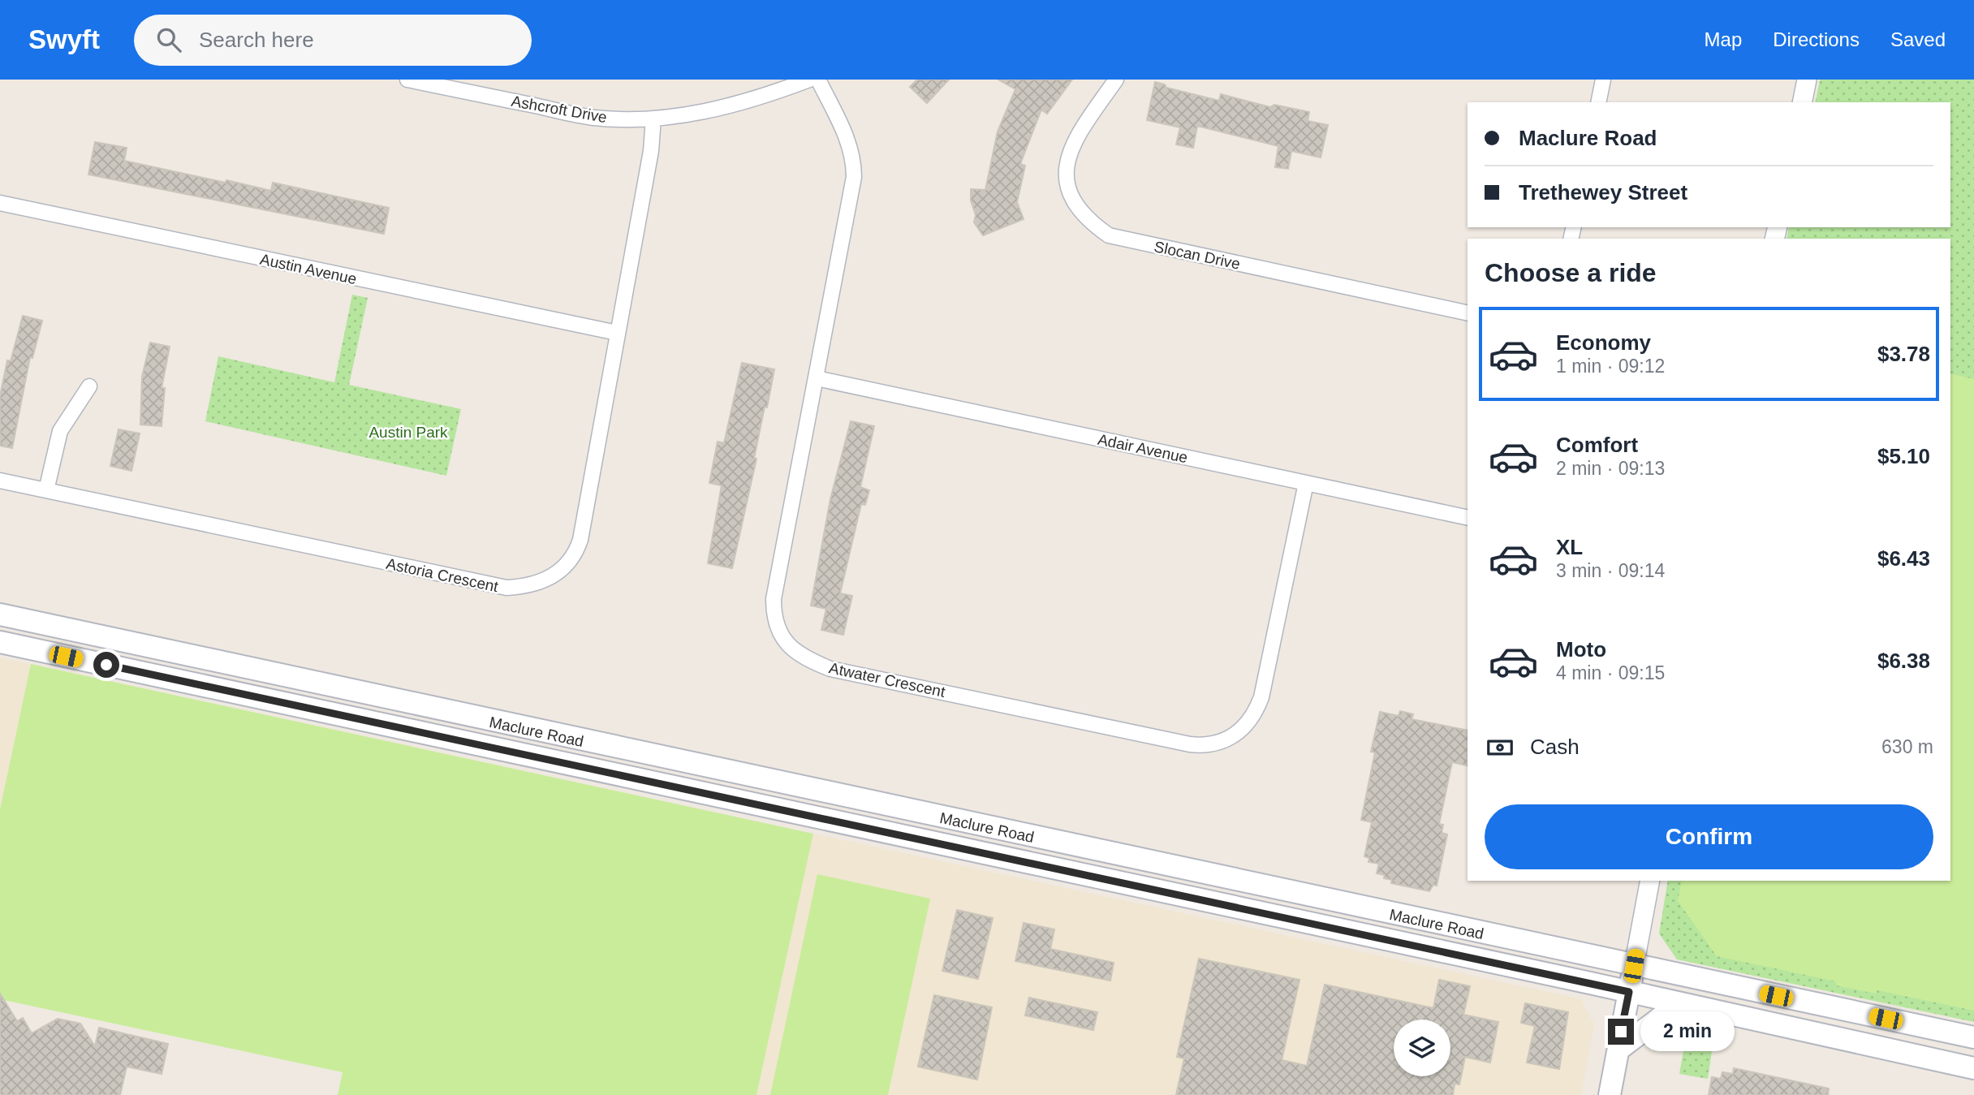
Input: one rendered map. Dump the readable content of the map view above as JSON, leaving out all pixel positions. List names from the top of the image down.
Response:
{
  "streets": {
    "main road": ["Maclure Road"],
    "street": [
      "Ashcroft Drive",
      "Slocan Drive",
      "Austin Avenue",
      "Adair Avenue",
      "Astoria Crescent",
      "Atwater Crescent"
    ]
  },
  "crossings": [
    ["Ashcroft Drive", "Astoria Crescent"],
    ["Austin Avenue", "Astoria Crescent"],
    ["Adair Avenue", "Atwater Crescent"]
  ],
  "parks": ["Austin Park"],
  "page": {
    "header": "Swyft",
    "search": "Search here",
    "nav": ["Map", "Directions", "Saved"],
    "banner": ["Maclure Road", "Trethewey Street"],
    "heading": "Choose a ride",
    "list": [
      {
        "name": "Economy",
        "note": "1 min · 09:12",
        "value": "$3.78"
      },
      {
        "name": "Comfort",
        "note": "2 min · 09:13",
        "value": "$5.10"
      },
      {
        "name": "XL",
        "note": "3 min · 09:14",
        "value": "$6.43"
      },
      {
        "name": "Moto",
        "note": "4 min · 09:15",
        "value": "$6.38"
      }
    ],
    "pay": ["Cash", "630 m"],
    "buttons": "Confirm",
    "bubble": "2 min"
  }
}
